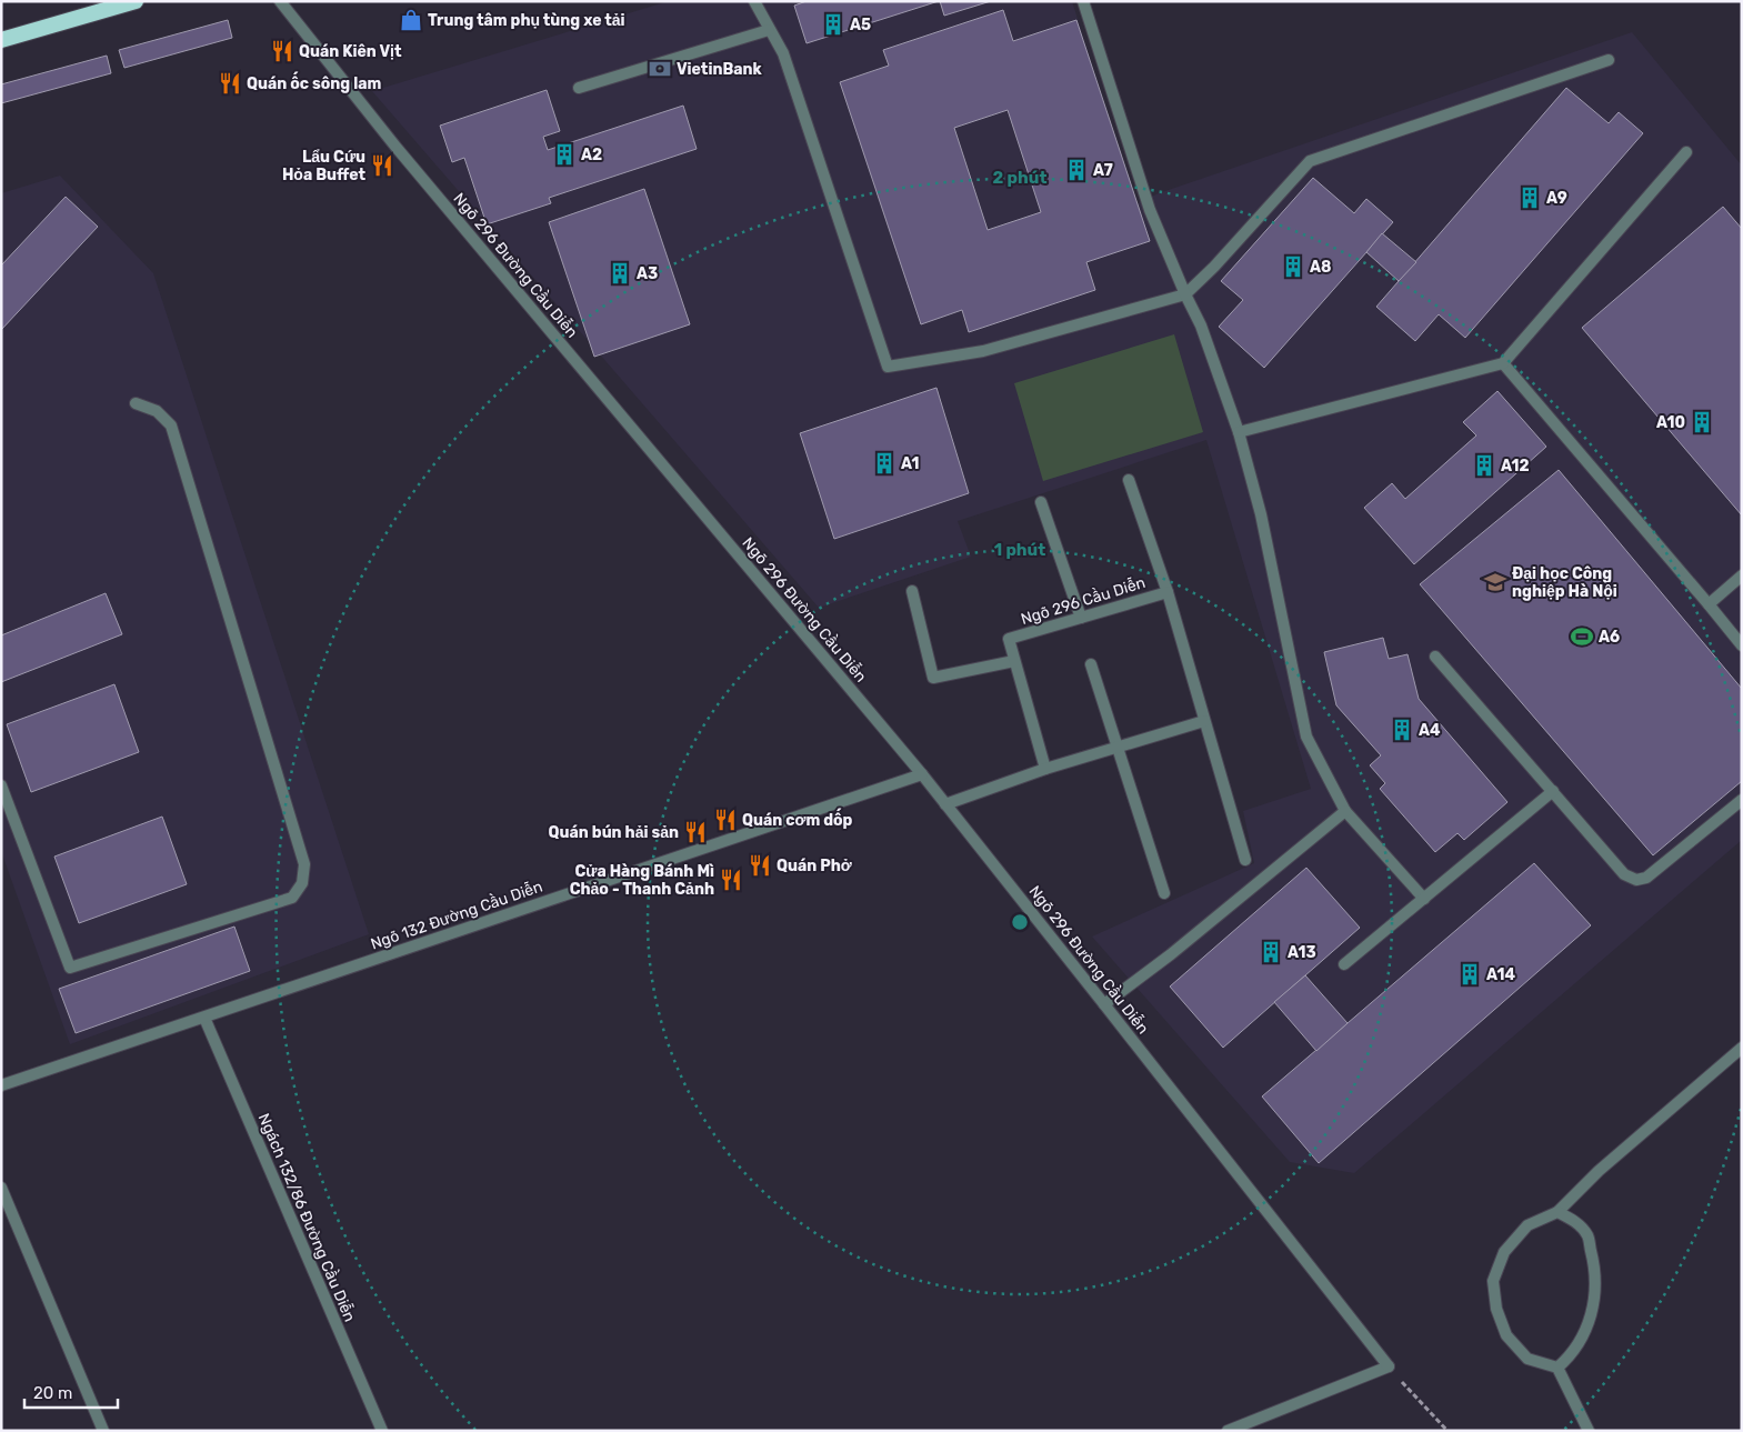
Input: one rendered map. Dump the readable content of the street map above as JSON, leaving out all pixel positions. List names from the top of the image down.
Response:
{
  "streets": {
    "street": [
      "Ngõ 296 Đường Cầu Diễn",
      "Ngõ 296 Cầu Diễn",
      "Ngõ 132 Đường Cầu Diễn",
      "Ngách 132/86 Đường Cầu Diễn"
    ]
  },
  "crossings": [
    ["Ngõ 296 Đường Cầu Diễn", "Ngõ 132 Đường Cầu Diễn"],
    ["Ngõ 132 Đường Cầu Diễn", "Ngách 132/86 Đường Cầu Diễn"]
  ],
  "places": {
    "shop": ["Trung tâm phụ tùng xe tải"],
    "building": [
      "A5",
      "A2",
      "A7",
      "A9",
      "A8",
      "A3",
      "A10",
      "A1",
      "A12",
      "A4",
      "A13",
      "A14"
    ],
    "restaurant": [
      "Quán Kiên Vịt",
      "Quán ốc sông lam",
      "Lẩu Cứu Hỏa Buffet",
      "Quán cơm dốp",
      "Quán bún hải sản",
      "Quán Phở",
      "Cửa Hàng Bánh Mì Chảo - Thanh Cảnh"
    ],
    "bank": ["VietinBank"],
    "school or university": ["Đại học Công nghiệp Hà Nội"],
    "sports": ["A6"]
  },
  "scale_bar": "20 m",
  "rings": ["2 phút", "1 phút"]
}
